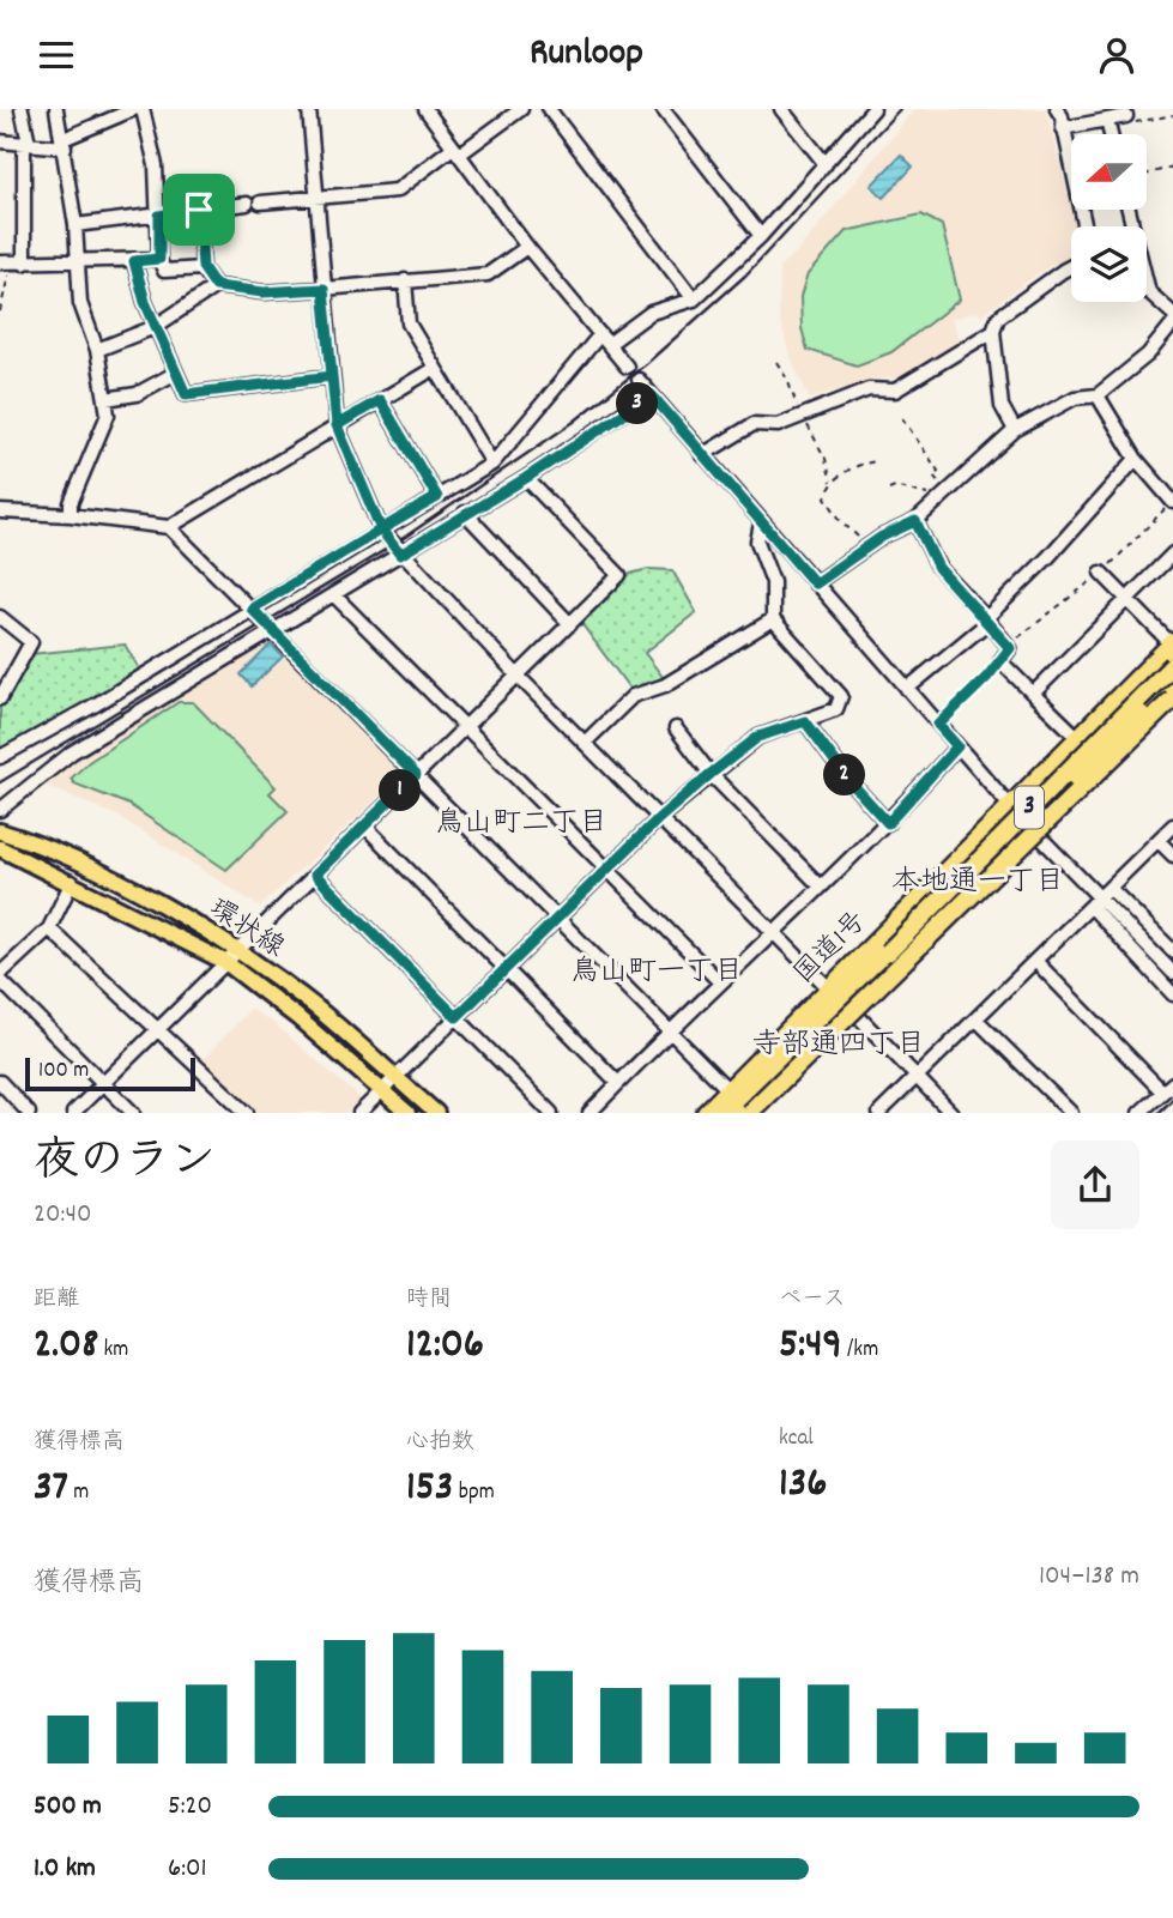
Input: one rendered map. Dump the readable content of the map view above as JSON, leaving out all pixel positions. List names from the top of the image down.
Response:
{
  "streets": {
    "highway": ["3", "国道1号"],
    "main road": ["環状線"]
  },
  "districts": [
    "鳥山町二丁目",
    "本地通一丁目",
    "鳥山町一丁目",
    "寺部通四丁目"
  ],
  "scale_bar": "100 m",
  "north": "left",
  "page": {
    "header": "Runloop",
    "pins": ["3", "2", "1"],
    "scale": "100 m",
    "heading": ["夜のラン", "20:40"],
    "stats": [
      ["距離", "2.08 km"],
      ["時間", "12:06"],
      ["ペース", "5:49 /km"],
      ["獲得標高", "37 m"],
      ["心拍数", "153 bpm"],
      ["kcal", "136"]
    ],
    "chart": ["獲得標高", "104–138 m"],
    "list": [
      {
        "name": "500 m",
        "note": "5:20"
      },
      {
        "name": "1.0 km",
        "note": "6:01"
      }
    ]
  }
}
